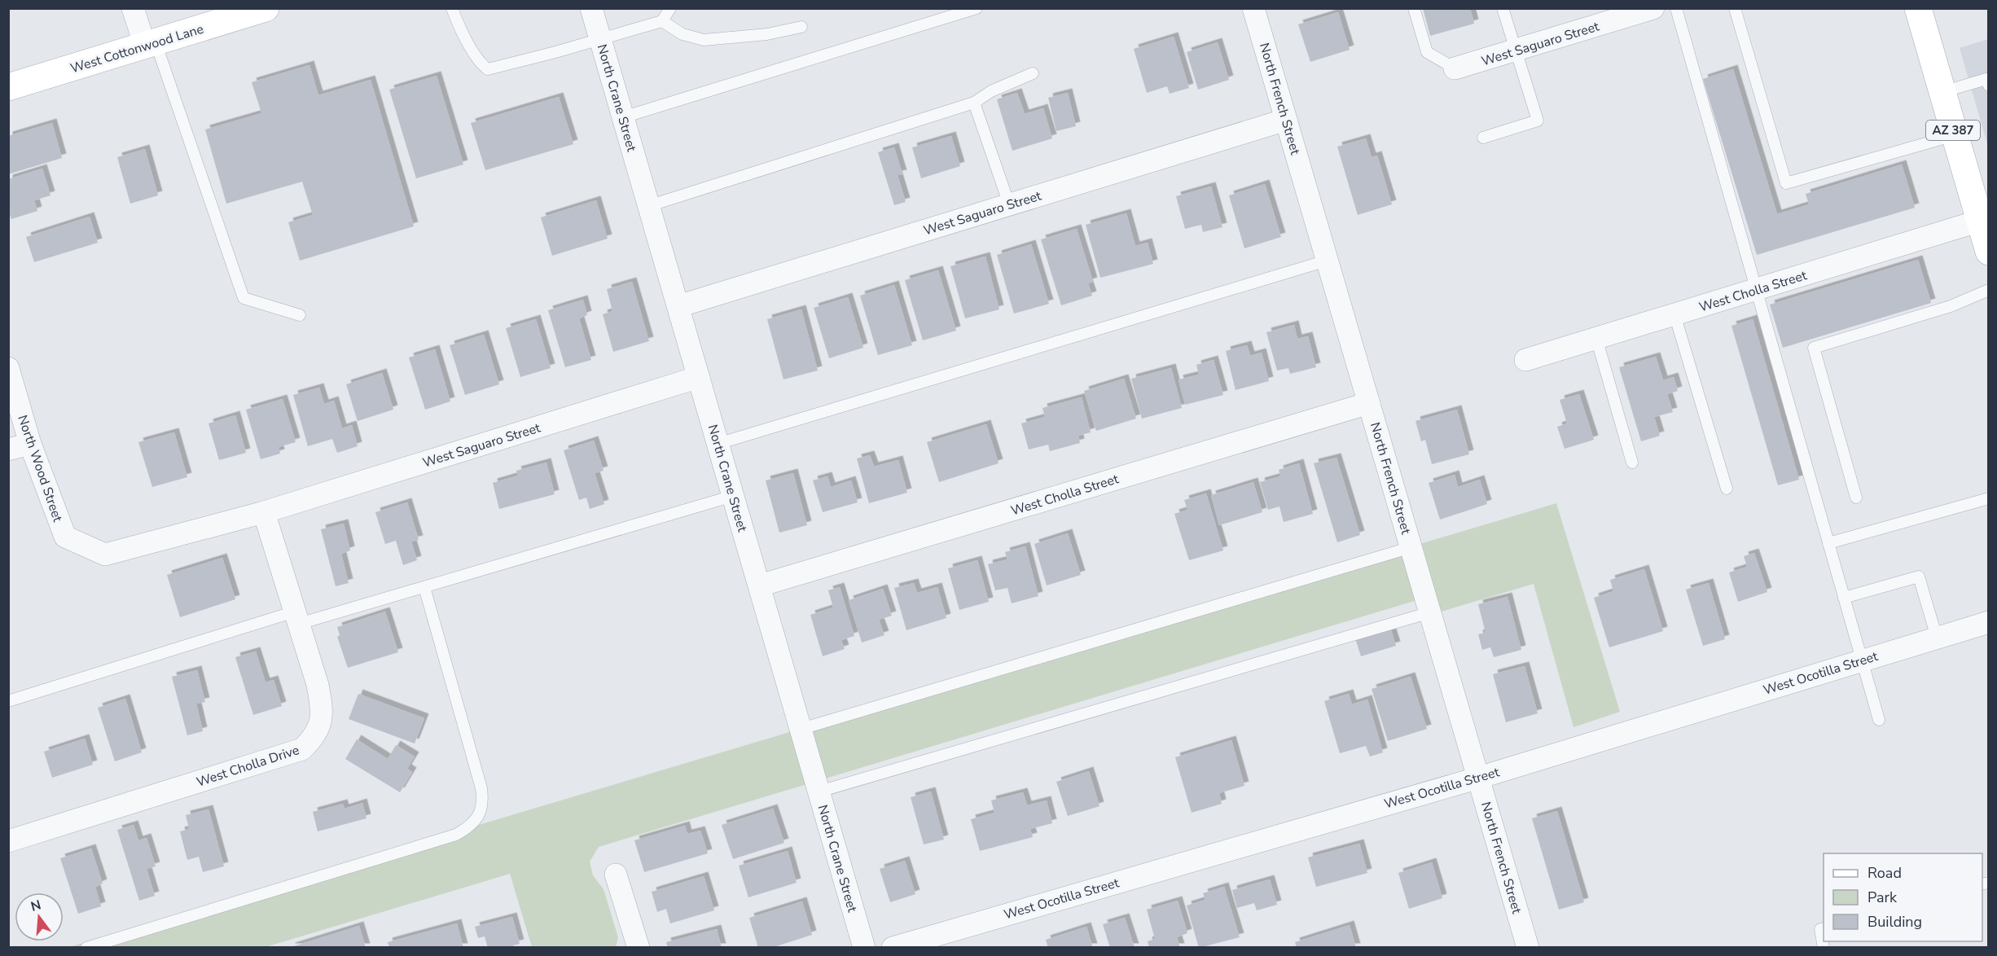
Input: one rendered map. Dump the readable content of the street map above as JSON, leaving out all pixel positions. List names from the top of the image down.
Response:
{
  "streets": {
    "main road": ["West Cottonwood Lane", "AZ 387"],
    "street": [
      "West Saguaro Street",
      "North Crane Street",
      "North French Street",
      "West Cholla Street",
      "North Wood Street",
      "West Ocotilla Street",
      "West Cholla Drive"
    ]
  },
  "crossings": [
    ["West Saguaro Street", "North Crane Street"],
    ["West Saguaro Street", "North French Street"],
    ["West Saguaro Street", "North Wood Street"],
    ["West Saguaro Street", "West Cholla Drive"],
    ["North Crane Street", "West Cholla Street"],
    ["North French Street", "West Cholla Street"],
    ["North French Street", "West Ocotilla Street"],
    ["AZ 387", "West Cholla Street"],
    ["North Wood Street", "West Cholla Drive"]
  ],
  "legend": ["Road", "Park", "Building"],
  "north": "top"
}
